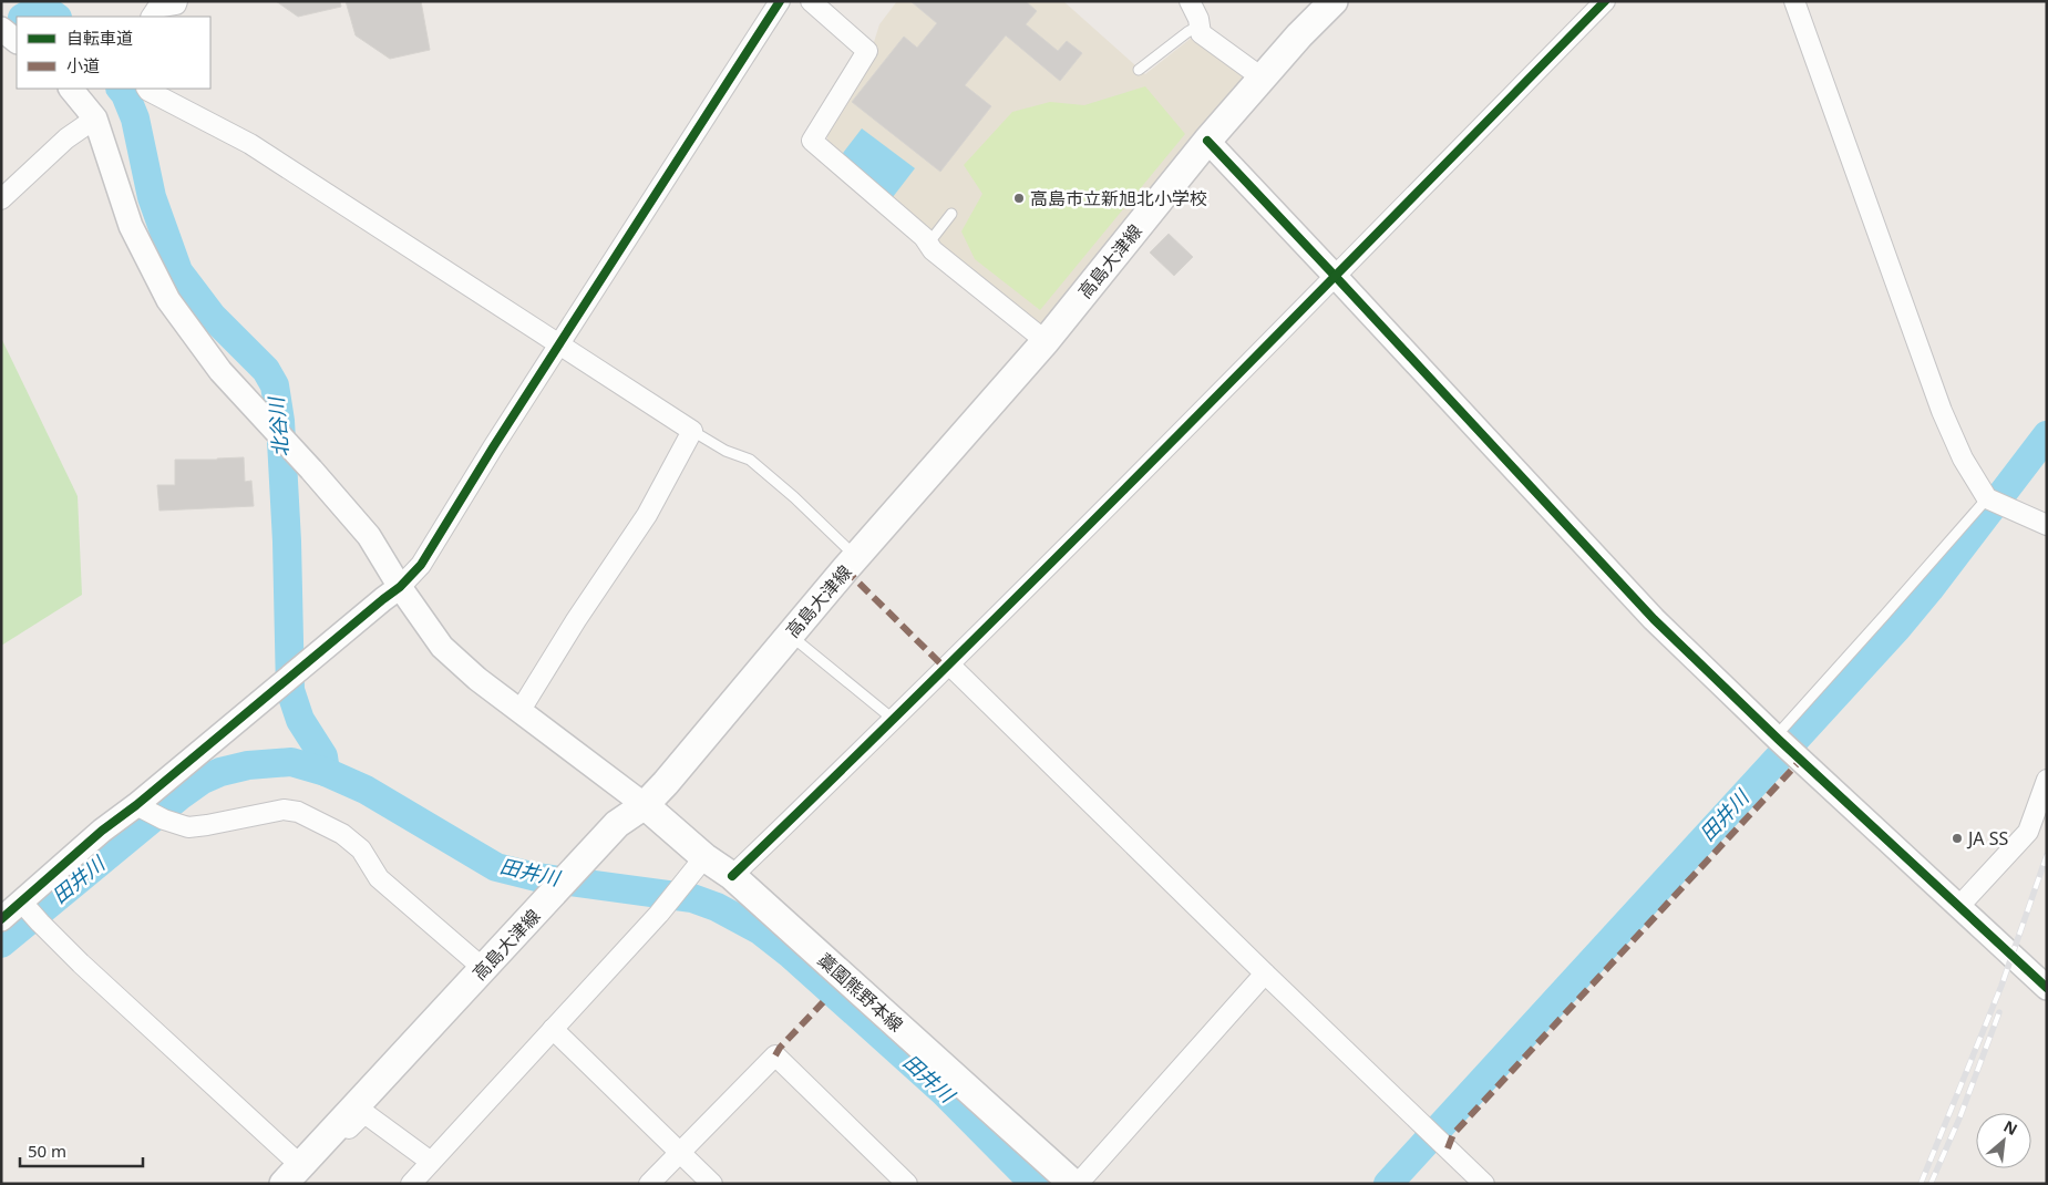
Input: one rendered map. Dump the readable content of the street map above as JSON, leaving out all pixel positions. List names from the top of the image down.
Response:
{
  "streets": {
    "main road": ["高島大津線", "藁園熊野本線"]
  },
  "crossings": [
    ["高島大津線", "藁園熊野本線"]
  ],
  "water": ["北谷川", "田井川"],
  "places": ["高島市立新旭北小学校", "JA SS"],
  "legend": ["自転車道", "小道"],
  "scale_bar": "50 m",
  "north": "top right"
}
